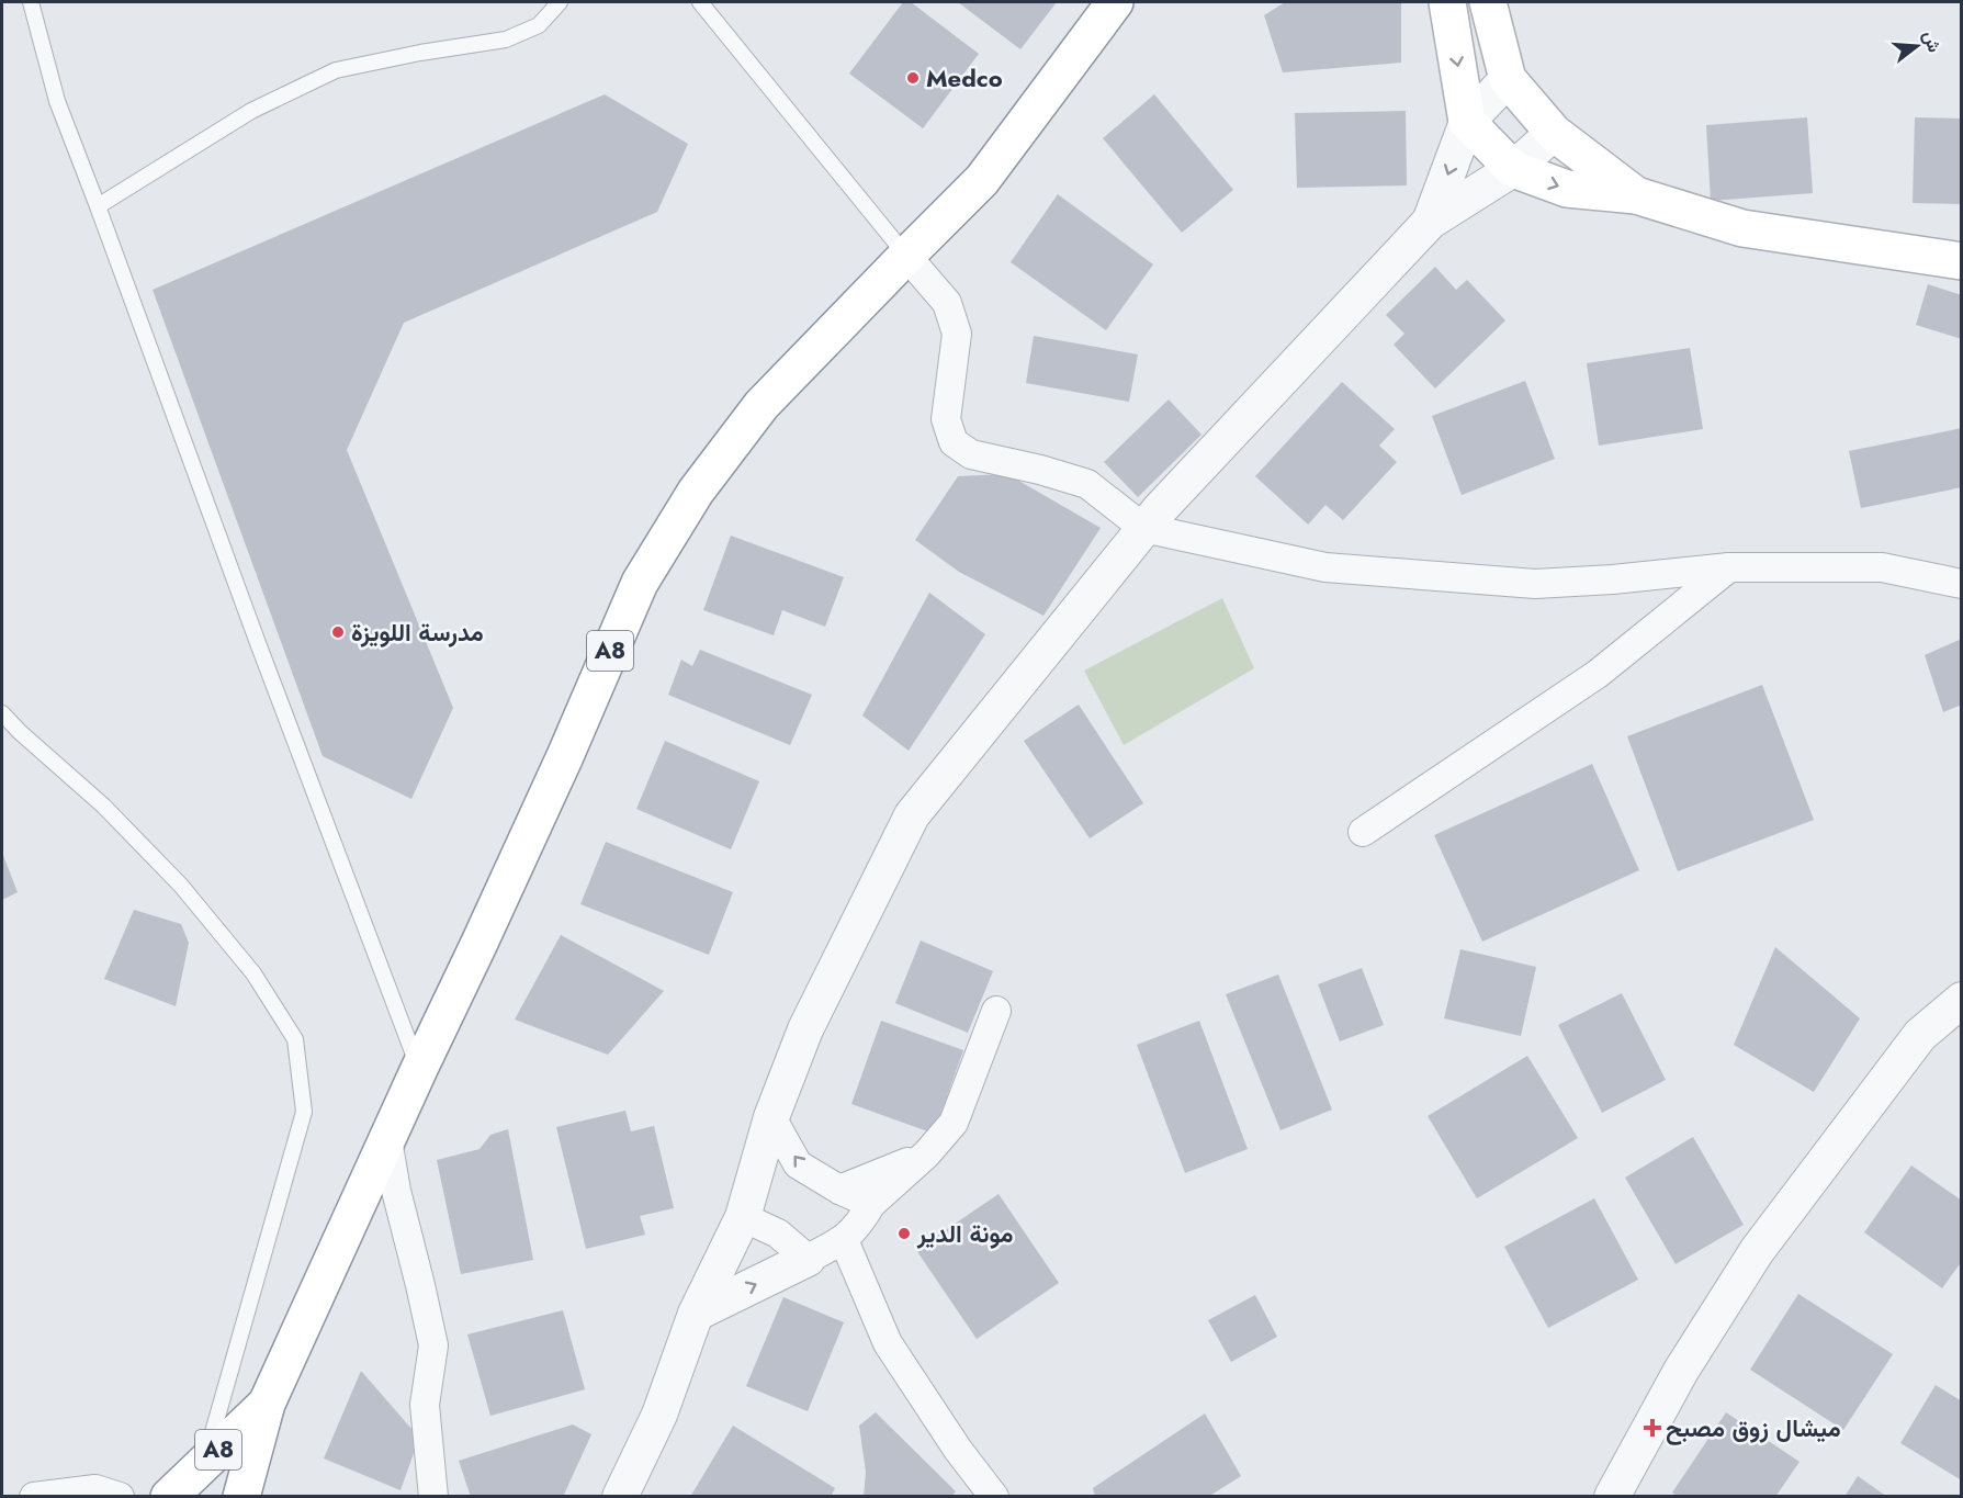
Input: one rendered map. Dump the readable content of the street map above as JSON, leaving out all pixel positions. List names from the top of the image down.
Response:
{
  "streets": {
    "main road": ["A8"]
  },
  "places": {
    "other": ["Medco", "مدرسة اللويزة", "مونة الدير"],
    "health": ["ميشال زوق مصبح"]
  },
  "north": "right"
}
